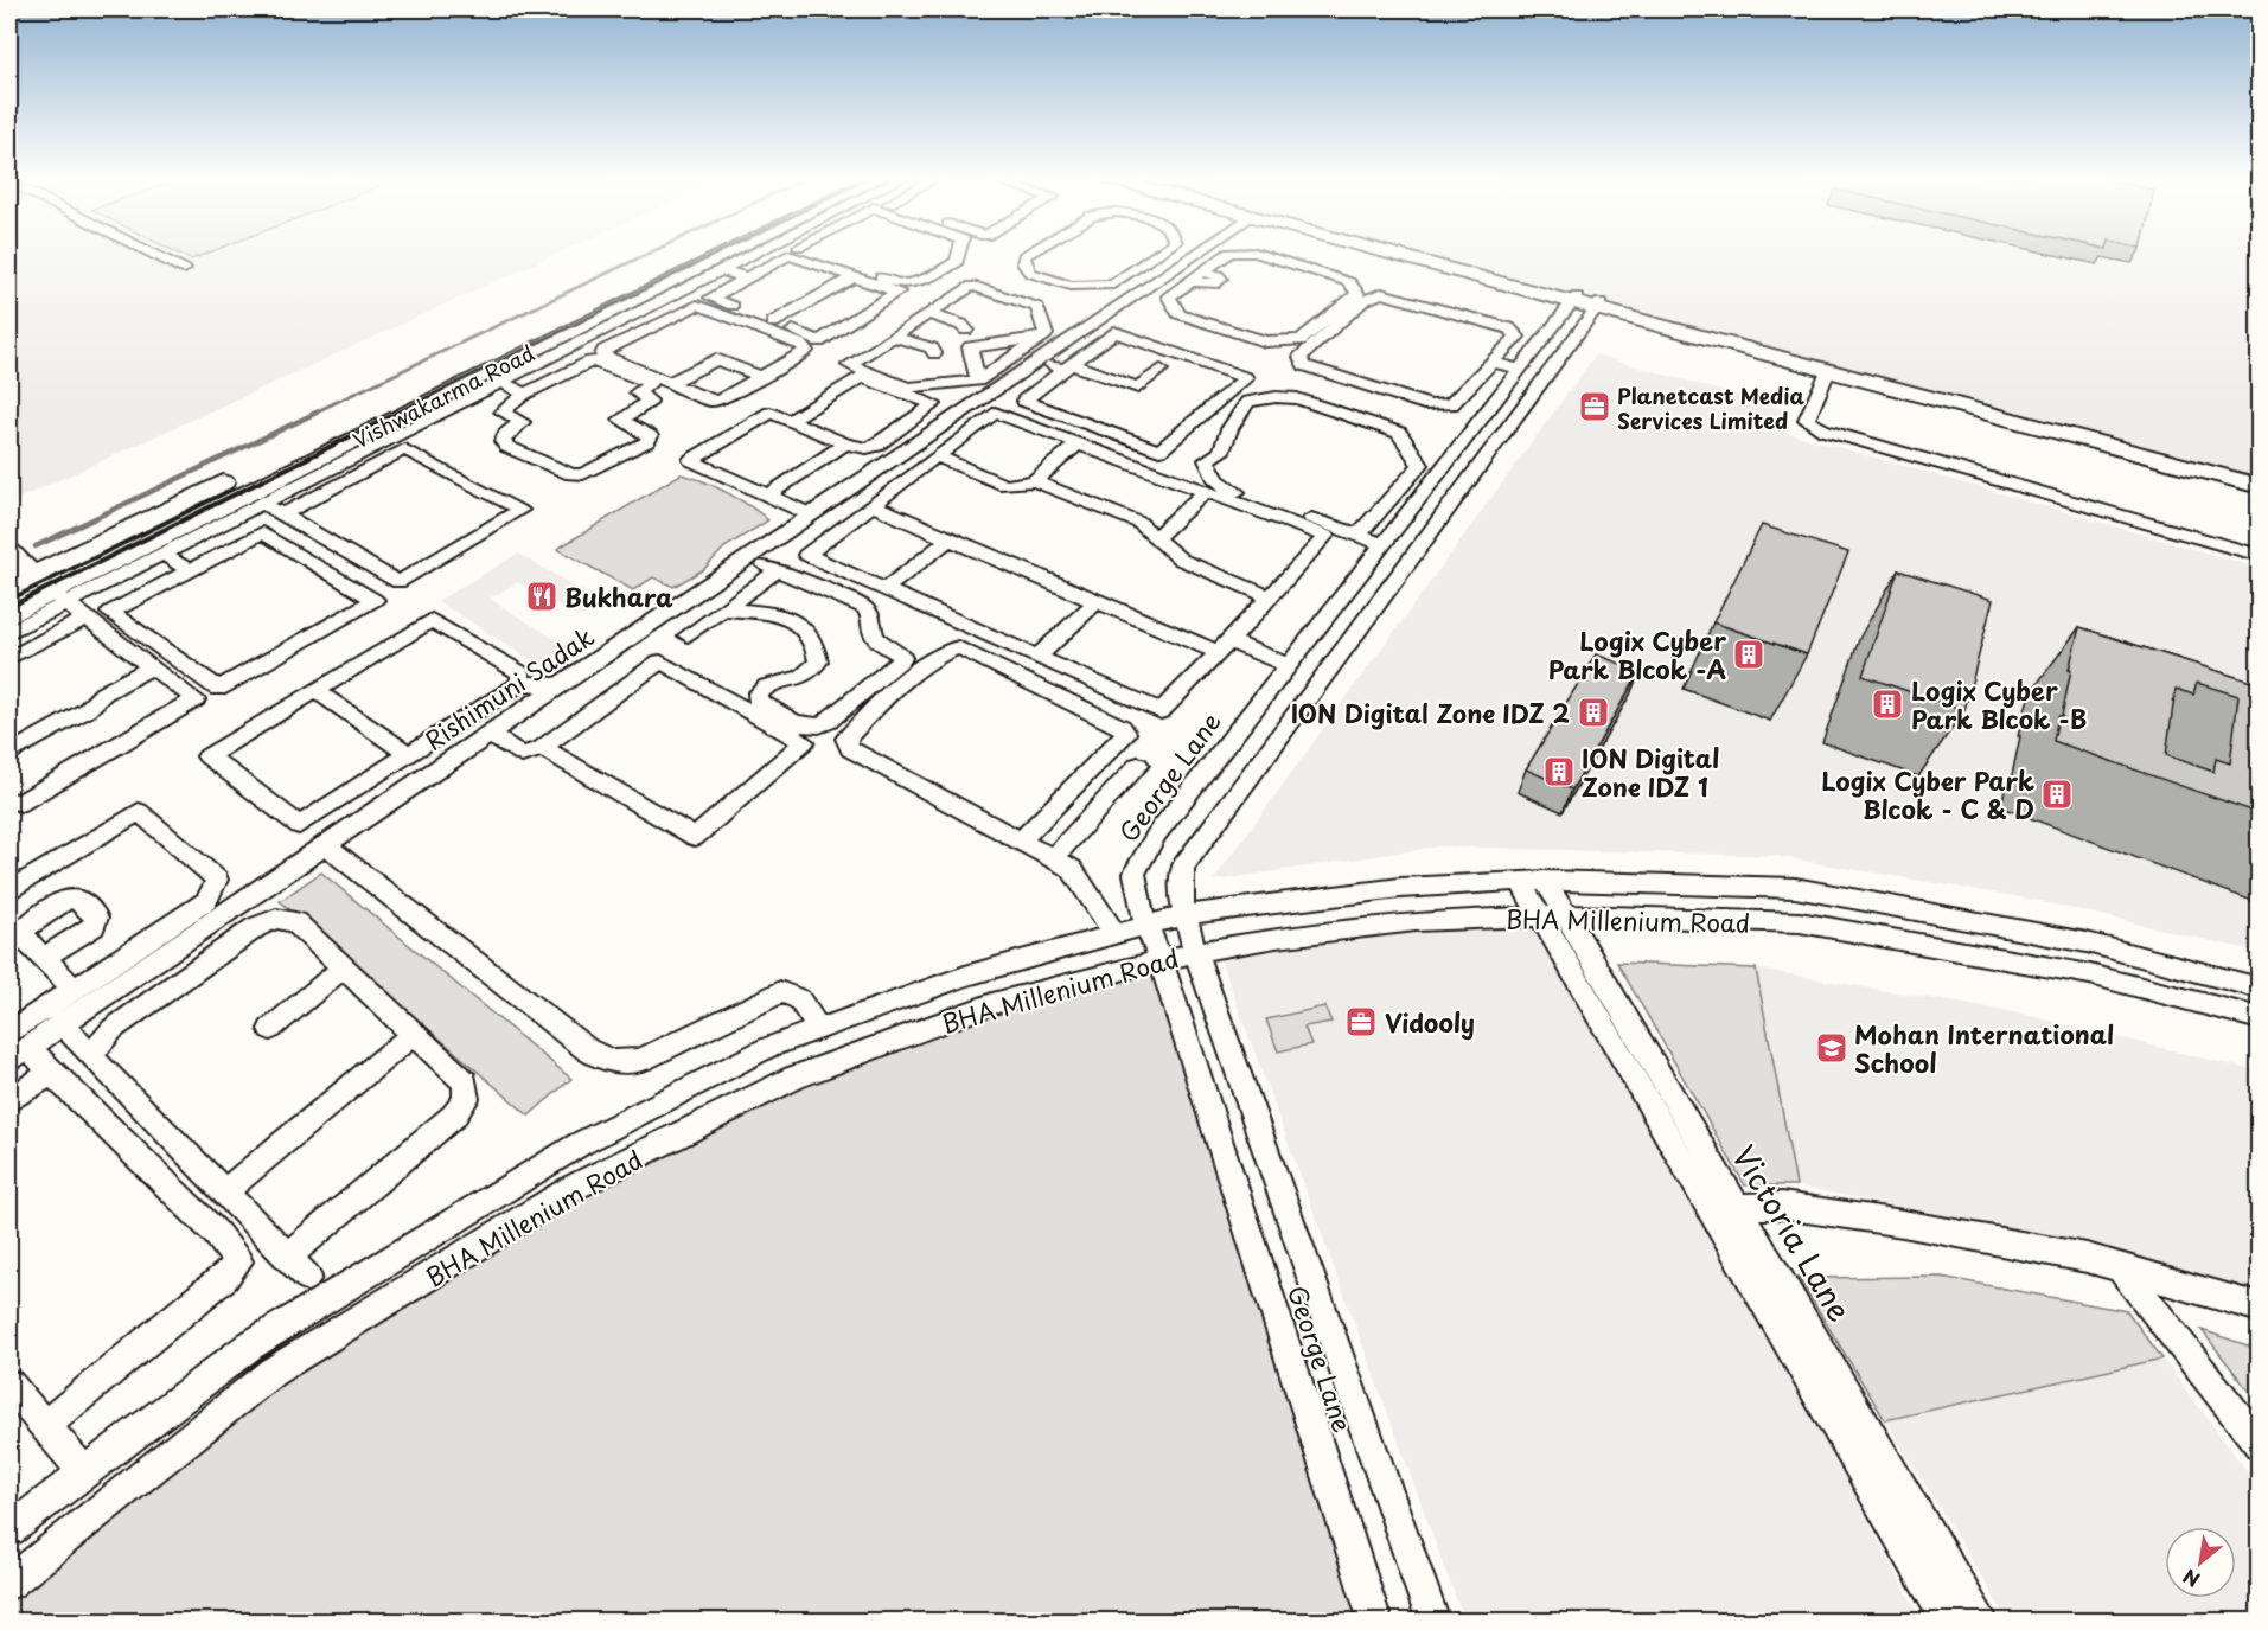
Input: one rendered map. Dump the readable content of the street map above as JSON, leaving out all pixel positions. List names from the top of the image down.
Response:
{
  "streets": {
    "street": [
      "Vishwakarma Road",
      "Rishimuni Sadak",
      "George Lane",
      "BHA Millenium Road",
      "Victoria Lane"
    ]
  },
  "crossings": [
    ["George Lane", "BHA Millenium Road"],
    ["BHA Millenium Road", "Victoria Lane"]
  ],
  "places": {
    "office": ["Planetcast Media Services Limited", "Vidooly"],
    "restaurant": ["Bukhara"],
    "building": [
      "Logix Cyber Park Blcok -A",
      "Logix Cyber Park Blcok -B",
      "ION Digital Zone IDZ 2",
      "ION Digital Zone IDZ 1",
      "Logix Cyber Park Blcok - C & D"
    ],
    "school or university": ["Mohan International School"]
  },
  "north": "bottom left"
}
